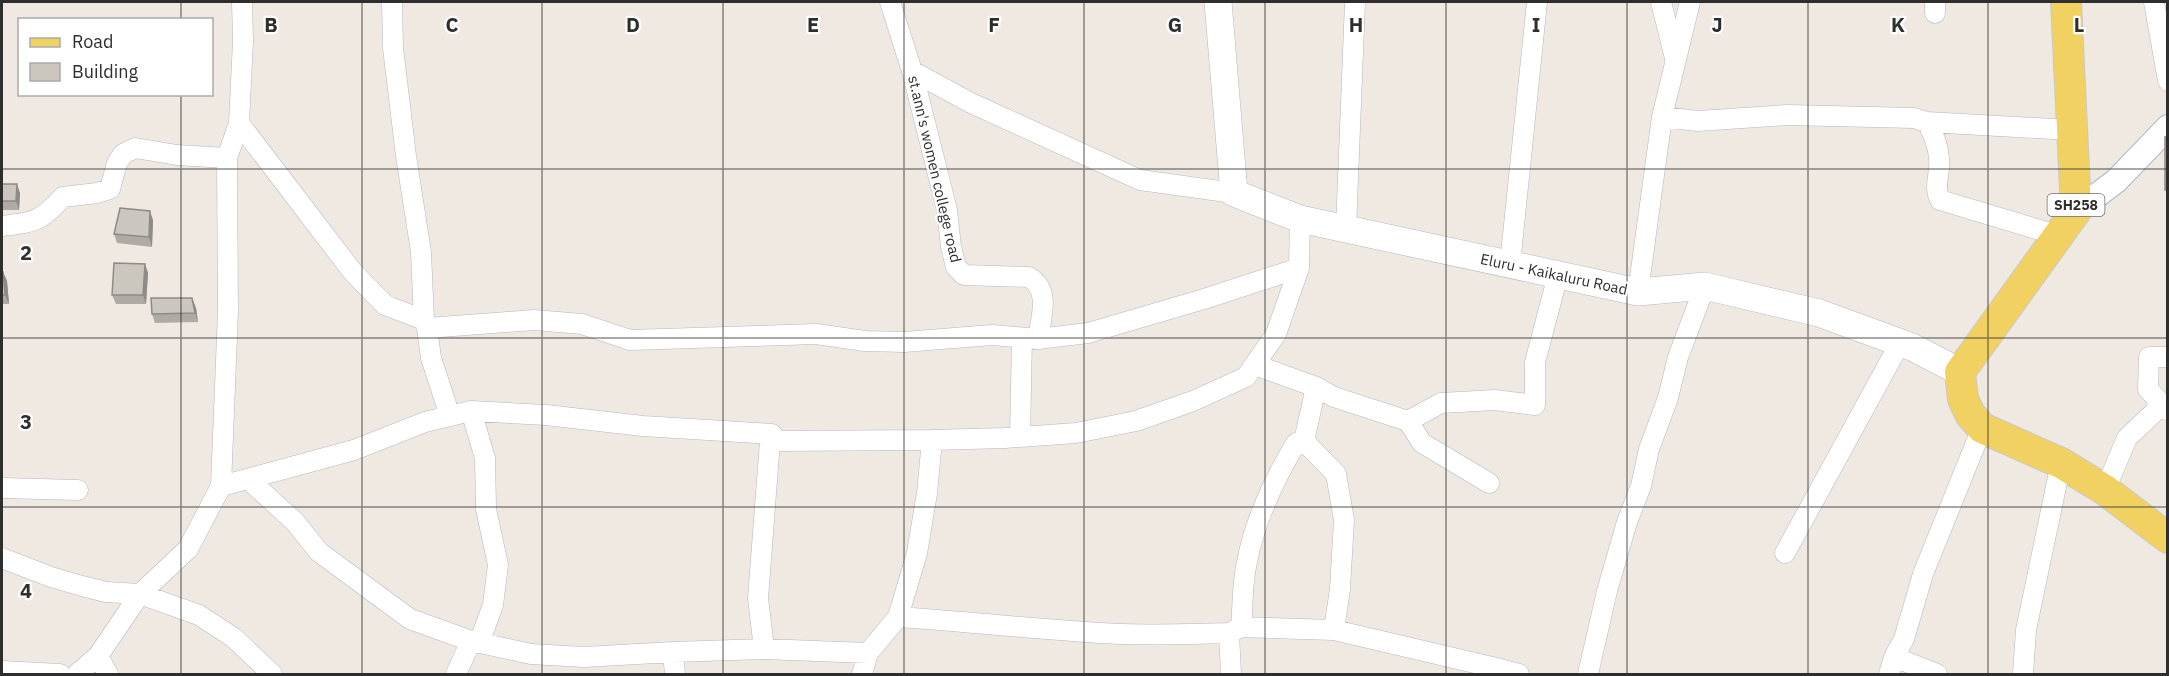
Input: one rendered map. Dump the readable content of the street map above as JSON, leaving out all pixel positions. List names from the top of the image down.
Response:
{
  "streets": {
    "main road": ["SH258", "Eluru - Kaikaluru Road"],
    "street": ["st.ann's women college road"]
  },
  "crossings": [
    ["SH258", "Eluru - Kaikaluru Road"]
  ],
  "legend": ["Road", "Building"],
  "grid": {
    "columns": [
      "B",
      "C",
      "D",
      "E",
      "F",
      "G",
      "H",
      "I",
      "J",
      "K",
      "L"
    ],
    "rows": ["2", "3", "4"]
  }
}
